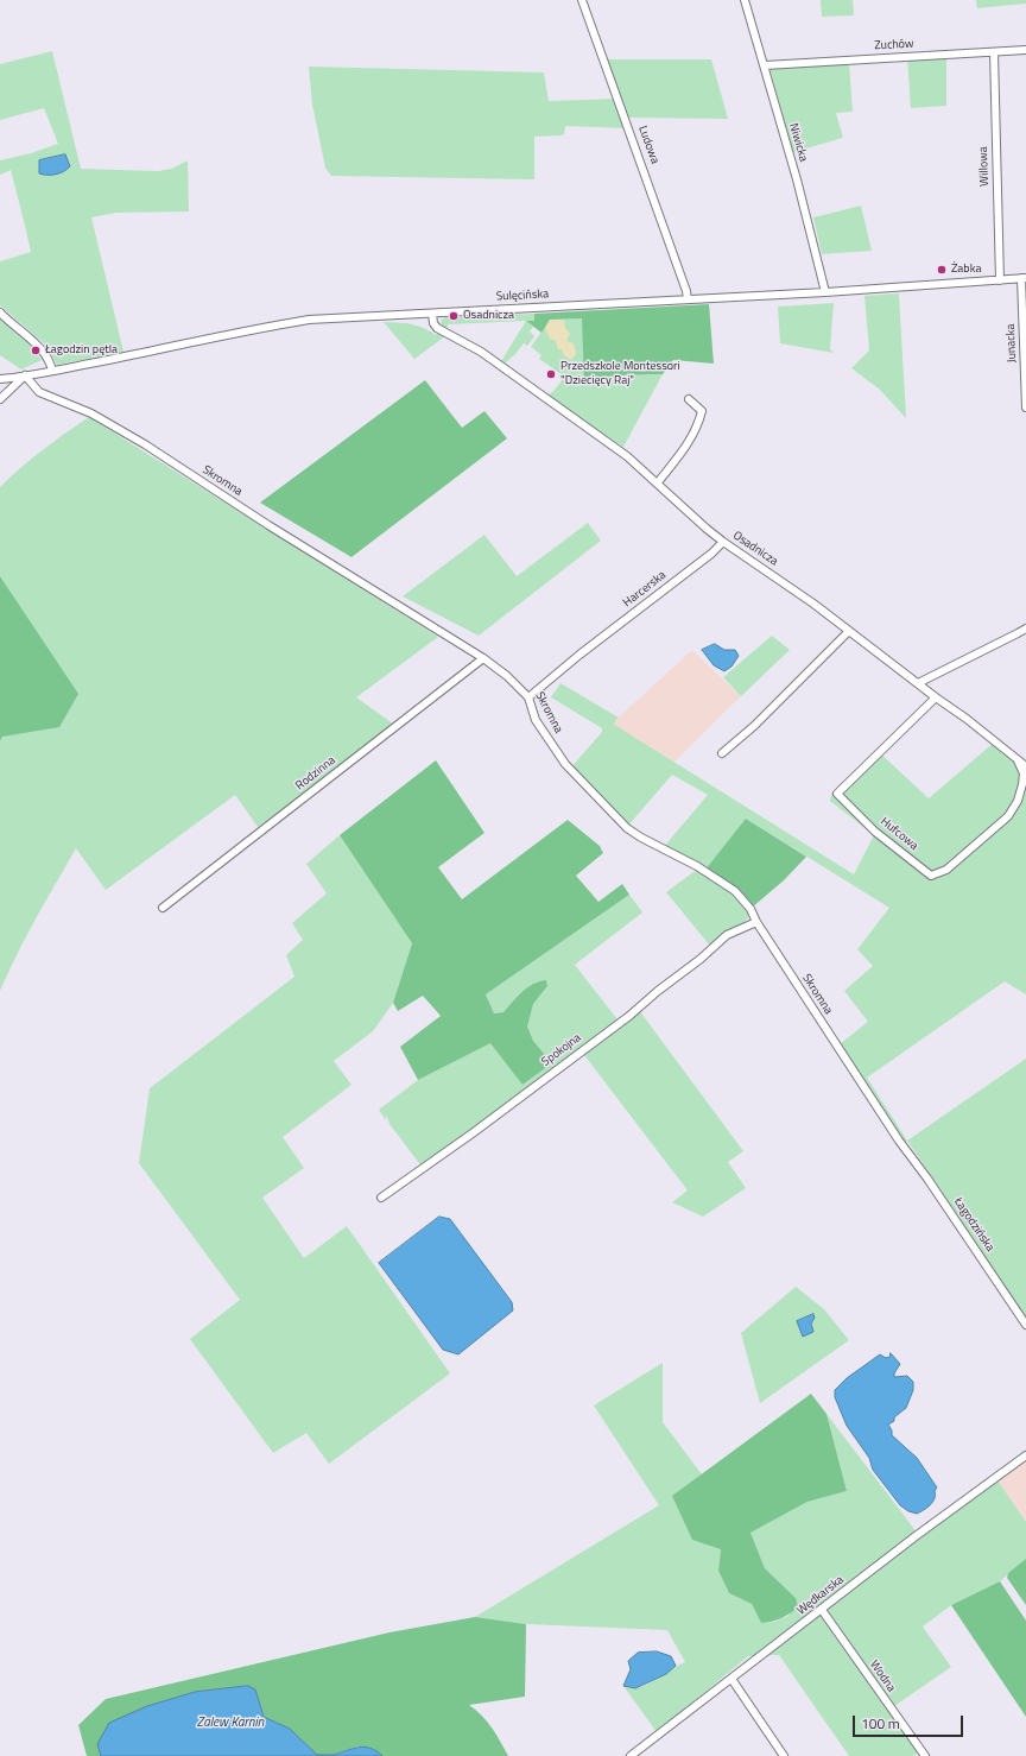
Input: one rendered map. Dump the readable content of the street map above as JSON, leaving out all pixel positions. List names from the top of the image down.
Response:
{
  "streets": {
    "street": [
      "Zuchów",
      "Niwicka",
      "Ludowa",
      "Willowa",
      "Sulęcińska",
      "Junacka",
      "Skromna",
      "Osadnicza",
      "Harcerska",
      "Rodzinna",
      "Hufcowa",
      "Spokojna",
      "Łagodzińska",
      "Wędkarska",
      "Wodna"
    ]
  },
  "crossings": [
    ["Zuchów", "Niwicka"],
    ["Zuchów", "Willowa"],
    ["Niwicka", "Sulęcińska"],
    ["Ludowa", "Sulęcińska"],
    ["Willowa", "Sulęcińska"],
    ["Sulęcińska", "Junacka"],
    ["Sulęcińska", "Skromna"],
    ["Sulęcińska", "Osadnicza"],
    ["Skromna", "Harcerska"],
    ["Skromna", "Rodzinna"],
    ["Skromna", "Spokojna"],
    ["Skromna", "Łagodzińska"],
    ["Osadnicza", "Harcerska"],
    ["Osadnicza", "Hufcowa"],
    ["Wędkarska", "Wodna"]
  ],
  "water": ["Zalew Karnin"],
  "places": [
    "Żabka",
    "Osadnicza",
    "Łagodzin pętla",
    "Przedszkole Montessori \"Dziecięcy Raj\""
  ],
  "scale_bar": "100 m"
}
